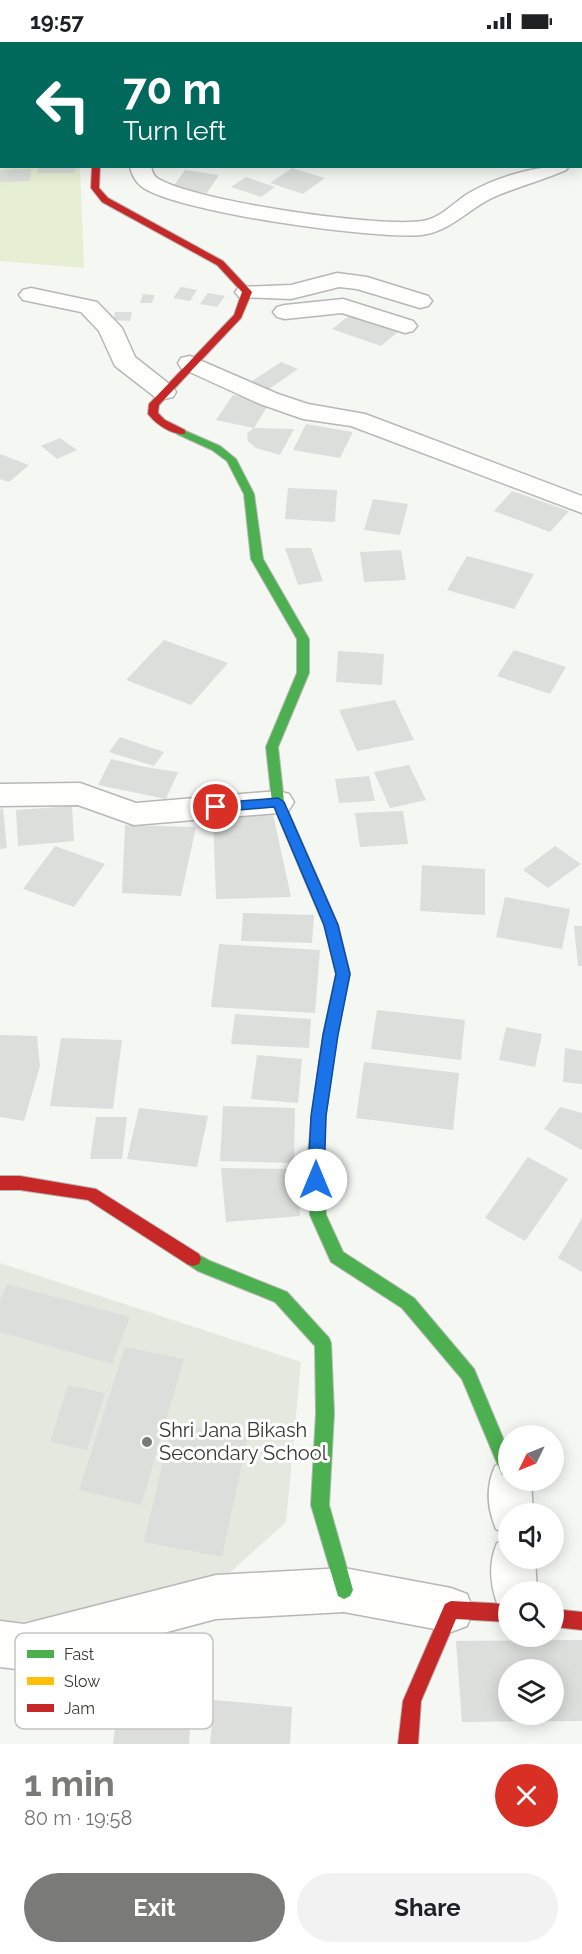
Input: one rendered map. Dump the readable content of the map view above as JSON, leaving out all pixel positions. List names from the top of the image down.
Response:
{
  "places": ["Shri Jana Bikash Secondary School"],
  "legend": ["Fast", "Slow", "Jam"],
  "north": "bottom left",
  "page": {
    "status": "19:57",
    "turn": ["70 m", "Turn left"],
    "heading": ["1 min", "80 m · 19:58"],
    "buttons": ["Exit", "Share"]
  }
}
